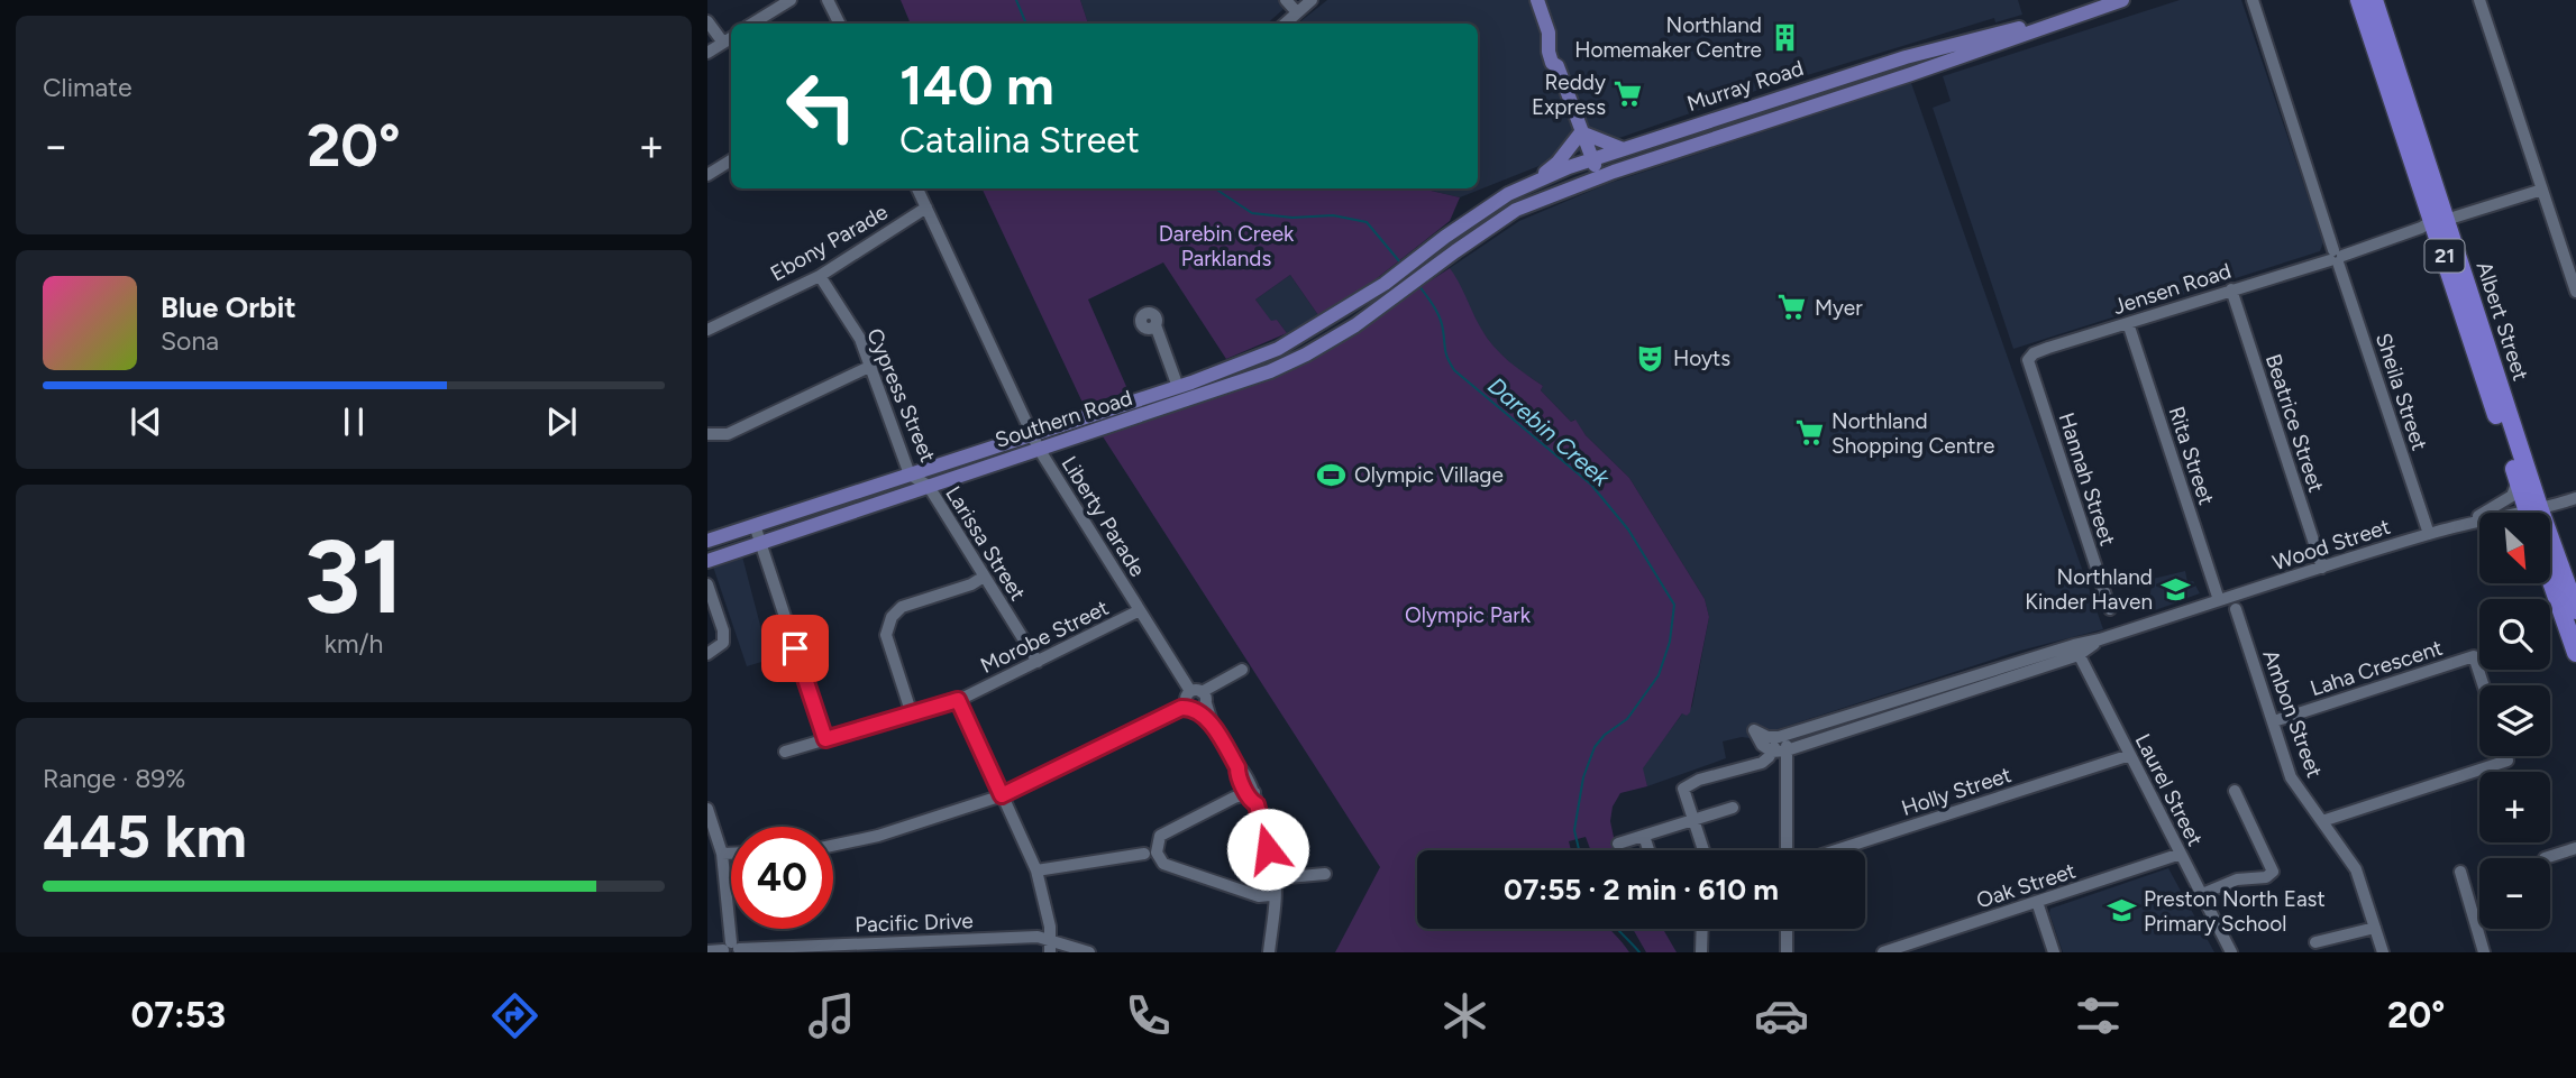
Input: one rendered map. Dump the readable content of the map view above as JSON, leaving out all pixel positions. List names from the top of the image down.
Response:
{
  "streets": {
    "highway": ["21", "Albert Street"],
    "main road": ["Murray Road", "Southern Road"],
    "street": [
      "Ebony Parade",
      "Jensen Road",
      "Sheila Street",
      "Cypress Street",
      "Beatrice Street",
      "Rita Street",
      "Hannah Street",
      "Liberty Parade",
      "Larissa Street",
      "Wood Street",
      "Morobe Street",
      "Laha Crescent",
      "Ambon Street",
      "Laurel Street",
      "Holly Street",
      "Oak Street",
      "Pacific Drive"
    ]
  },
  "crossings": [
    ["Murray Road", "Southern Road"],
    ["Ebony Parade", "Cypress Street"],
    ["Ebony Parade", "Liberty Parade"],
    ["Jensen Road", "Albert Street"],
    ["Jensen Road", "Sheila Street"],
    ["Jensen Road", "Beatrice Street"],
    ["Jensen Road", "Rita Street"],
    ["Jensen Road", "Hannah Street"],
    ["Sheila Street", "Wood Street"],
    ["Cypress Street", "Southern Road"],
    ["Cypress Street", "Larissa Street"],
    ["Southern Road", "Liberty Parade"],
    ["Southern Road", "Larissa Street"],
    ["Beatrice Street", "Wood Street"],
    ["Rita Street", "Wood Street"],
    ["Liberty Parade", "Morobe Street"],
    ["Larissa Street", "Morobe Street"],
    ["Wood Street", "Laurel Street"],
    ["Laha Crescent", "Ambon Street"],
    ["Laurel Street", "Holly Street"],
    ["Laurel Street", "Oak Street"]
  ],
  "water": ["Darebin Creek"],
  "parks": ["Darebin Creek Parklands", "Olympic Park"],
  "places": {
    "building": ["Northland Homemaker Centre"],
    "supermarket": ["Reddy Express", "Myer", "Northland Shopping Centre"],
    "theatre": ["Hoyts"],
    "sports": ["Olympic Village"],
    "school or university": ["Northland Kinder Haven", "Preston North East Primary School"]
  },
  "north": "bottom right",
  "page": {
    "tile": [
      "Climate",
      ["31", "km/h"],
      ["Range · 89%", "445 km"]
    ],
    "turn": ["140 m", "Catalina Street"],
    "heat": ["−", "20°", "+"],
    "song": ["Blue Orbit", "Sona"],
    "map_buttons": ["+", "−"],
    "limit": "40",
    "trip": "07:55 · 2 min · 610 m",
    "tabs": ["07:53", "20°"]
  }
}
